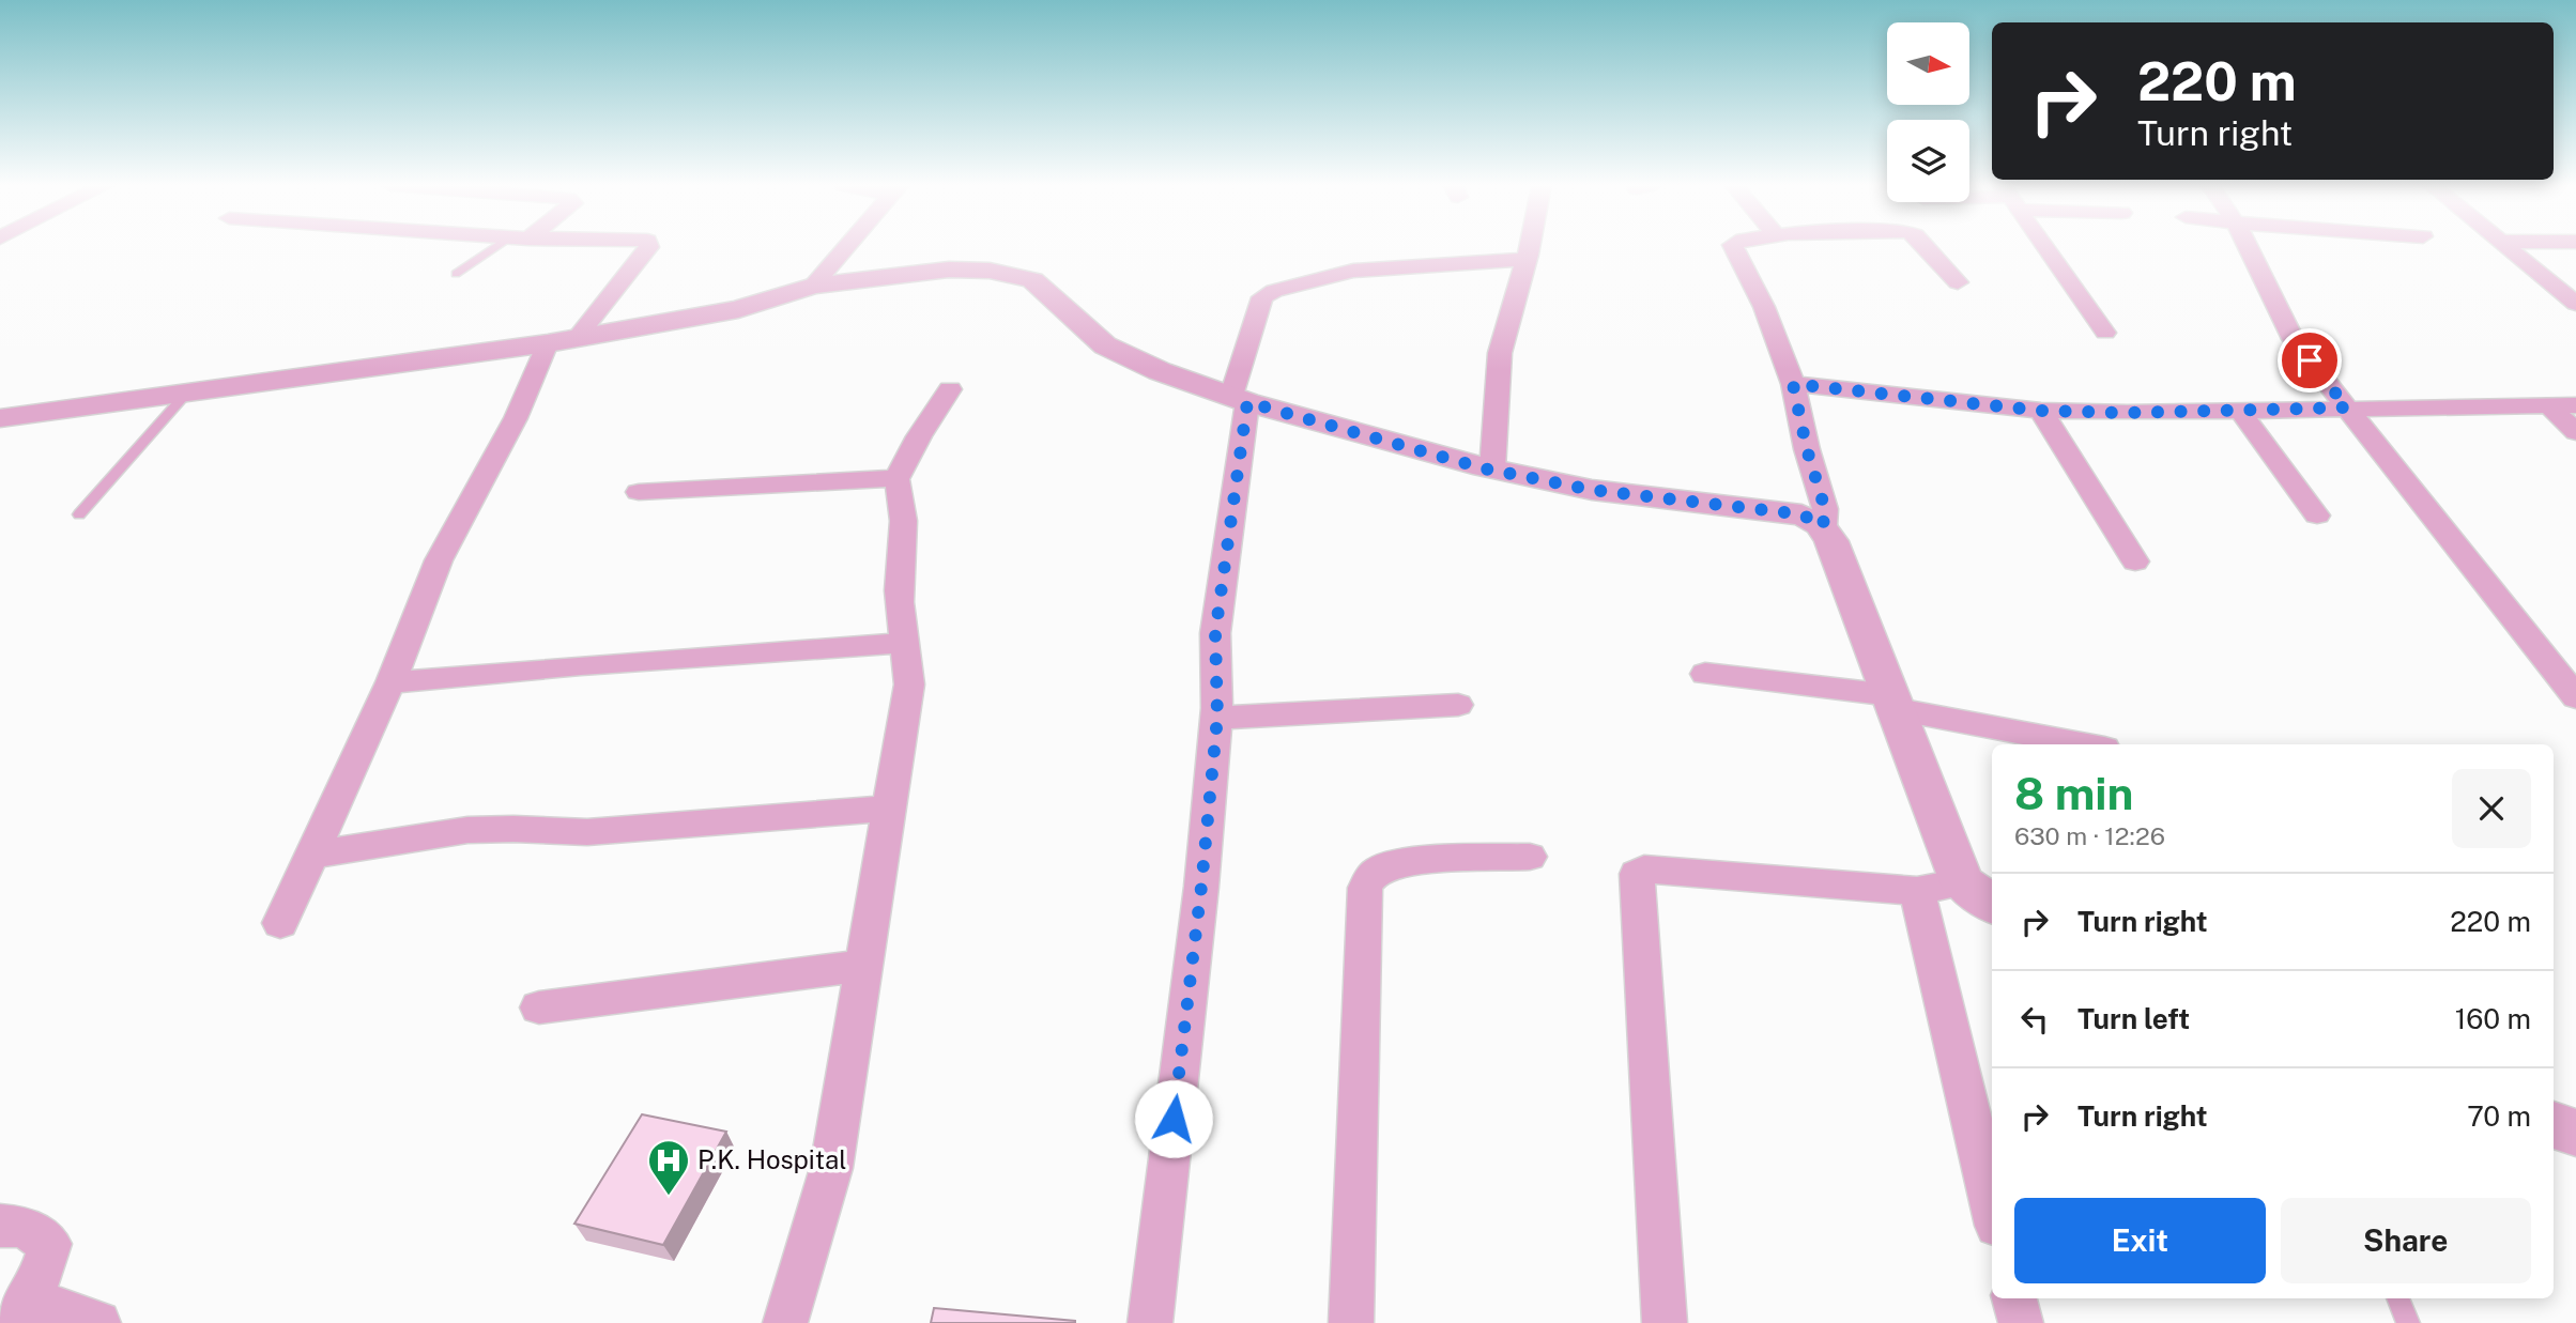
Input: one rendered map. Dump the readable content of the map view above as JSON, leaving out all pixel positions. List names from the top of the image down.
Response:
{
  "places": {
    "hospital": ["P.K. Hospital"]
  },
  "north": "right",
  "page": {
    "turn": ["220 m", "Turn right"],
    "heading": ["8 min", "630 m · 12:26"],
    "list": [
      {
        "name": "Turn right",
        "value": "220 m"
      },
      {
        "name": "Turn left",
        "value": "160 m"
      },
      {
        "name": "Turn right",
        "value": "70 m"
      }
    ],
    "buttons": ["Exit", "Share"]
  }
}
